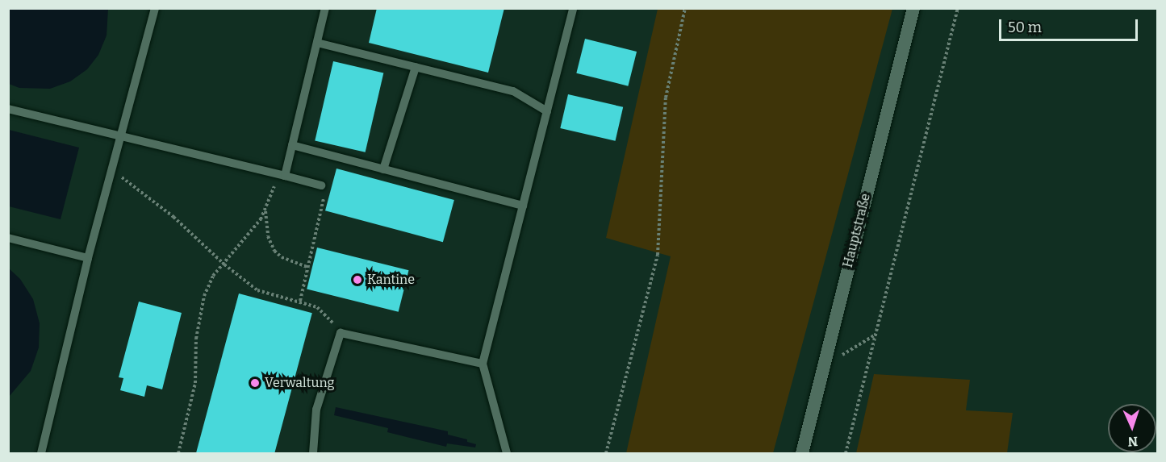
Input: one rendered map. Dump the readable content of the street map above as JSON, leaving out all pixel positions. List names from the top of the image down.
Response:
{
  "streets": {
    "main road": ["Hauptstraße"]
  },
  "places": ["Kantine", "Verwaltung"],
  "scale_bar": "50 m",
  "north": "bottom"
}
